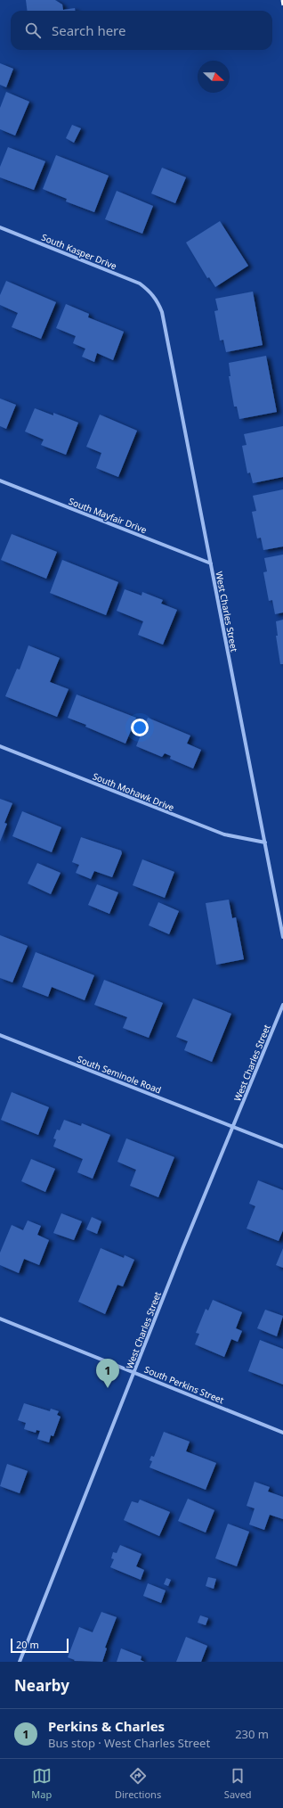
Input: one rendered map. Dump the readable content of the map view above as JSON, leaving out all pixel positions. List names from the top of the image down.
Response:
{
  "streets": {
    "street": [
      "South Kasper Drive",
      "South Mayfair Drive",
      "West Charles Street",
      "South Mohawk Drive",
      "South Seminole Road",
      "South Perkins Street"
    ]
  },
  "crossings": [
    ["South Kasper Drive", "West Charles Street"],
    ["South Mayfair Drive", "West Charles Street"],
    ["West Charles Street", "South Mohawk Drive"],
    ["West Charles Street", "South Seminole Road"],
    ["West Charles Street", "South Perkins Street"]
  ],
  "scale_bar": "20 m",
  "north": "right",
  "page": {
    "search": "Search here",
    "pins": "1",
    "scale": "20 m",
    "heading": "Nearby",
    "list": [
      {
        "mark": "1",
        "name": "Perkins & Charles",
        "note": "Bus stop · West Charles Street",
        "value": "230 m"
      }
    ],
    "nav": ["Map", "Directions", "Saved"]
  }
}
